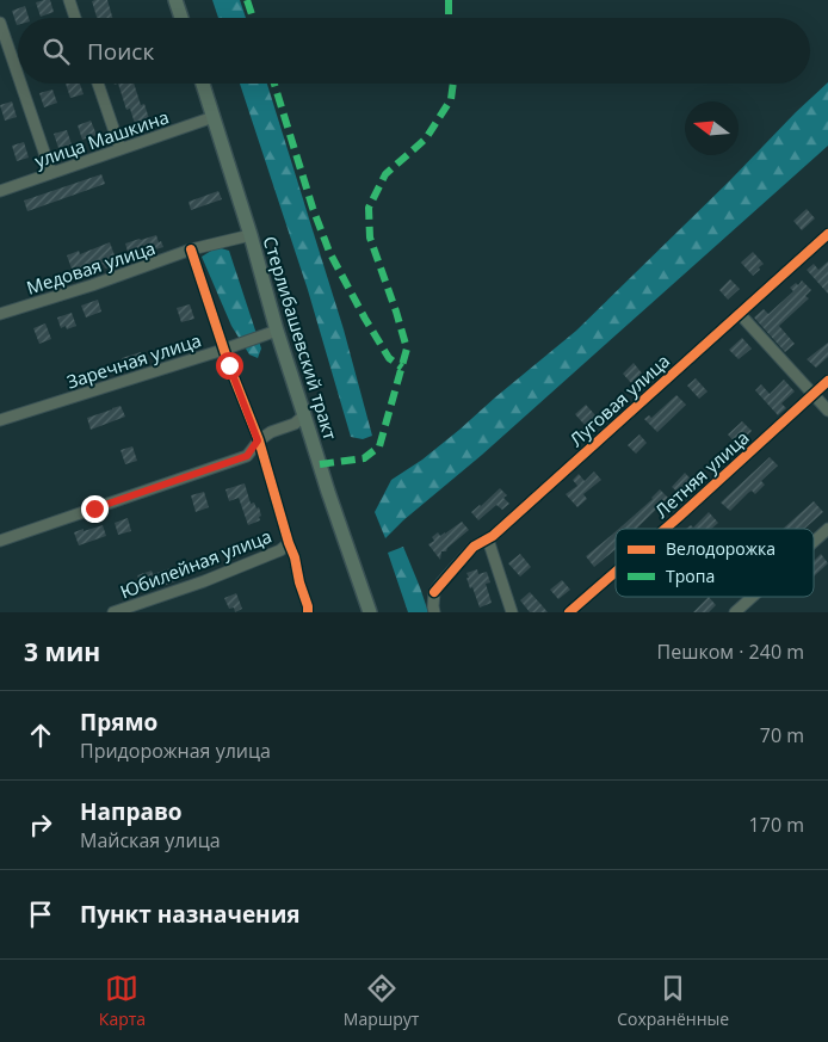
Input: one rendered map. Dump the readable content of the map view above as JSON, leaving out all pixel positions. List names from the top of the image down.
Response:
{
  "streets": {
    "main road": ["Стерлибашевский тракт"],
    "street": [
      "улица Машкина",
      "Медовая улица",
      "Заречная улица",
      "Луговая улица",
      "Летняя улица",
      "Юбилейная улица"
    ]
  },
  "crossings": [
    ["улица Машкина", "Стерлибашевский тракт"],
    ["Медовая улица", "Стерлибашевский тракт"],
    ["Стерлибашевский тракт", "Заречная улица"]
  ],
  "legend": ["Велодорожка", "Тропа"],
  "north": "left",
  "page": {
    "search": "Поиск",
    "heading": ["3 мин", "Пешком · 240 m"],
    "list": [
      ["Прямо", "Придорожная улица", "70 m"],
      ["Направо", "Майская улица", "170 m"],
      "Пункт назначения"
    ],
    "nav": ["Карта", "Маршрут", "Сохранённые"]
  }
}
